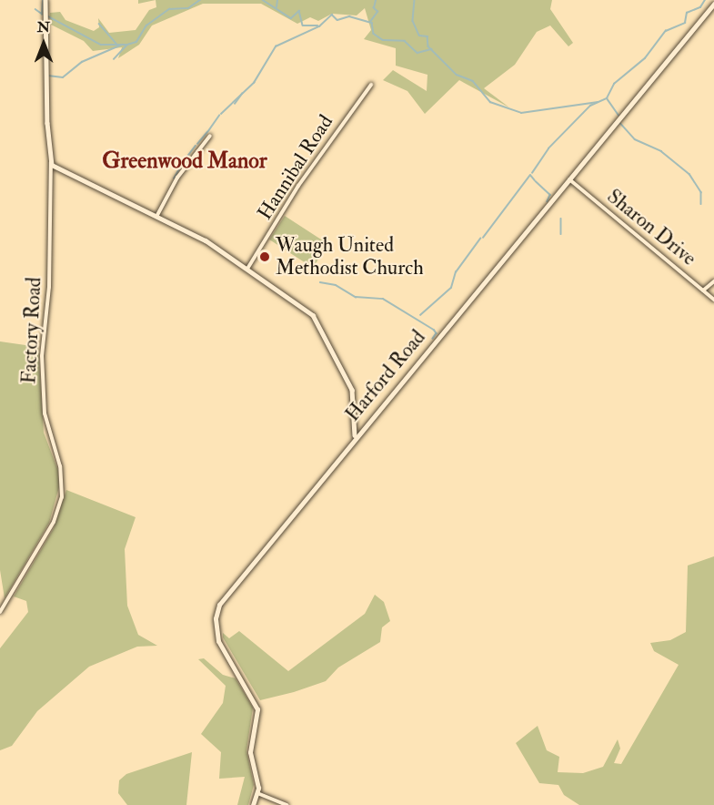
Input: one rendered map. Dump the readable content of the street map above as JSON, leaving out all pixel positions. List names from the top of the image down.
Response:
{
  "streets": {
    "main road": ["Harford Road"],
    "street": ["Hannibal Road", "Sharon Drive", "Factory Road"]
  },
  "crossings": [
    ["Sharon Drive", "Harford Road"]
  ],
  "districts": ["Greenwood Manor"],
  "places": ["Waugh United Methodist Church"],
  "north": "top"
}
